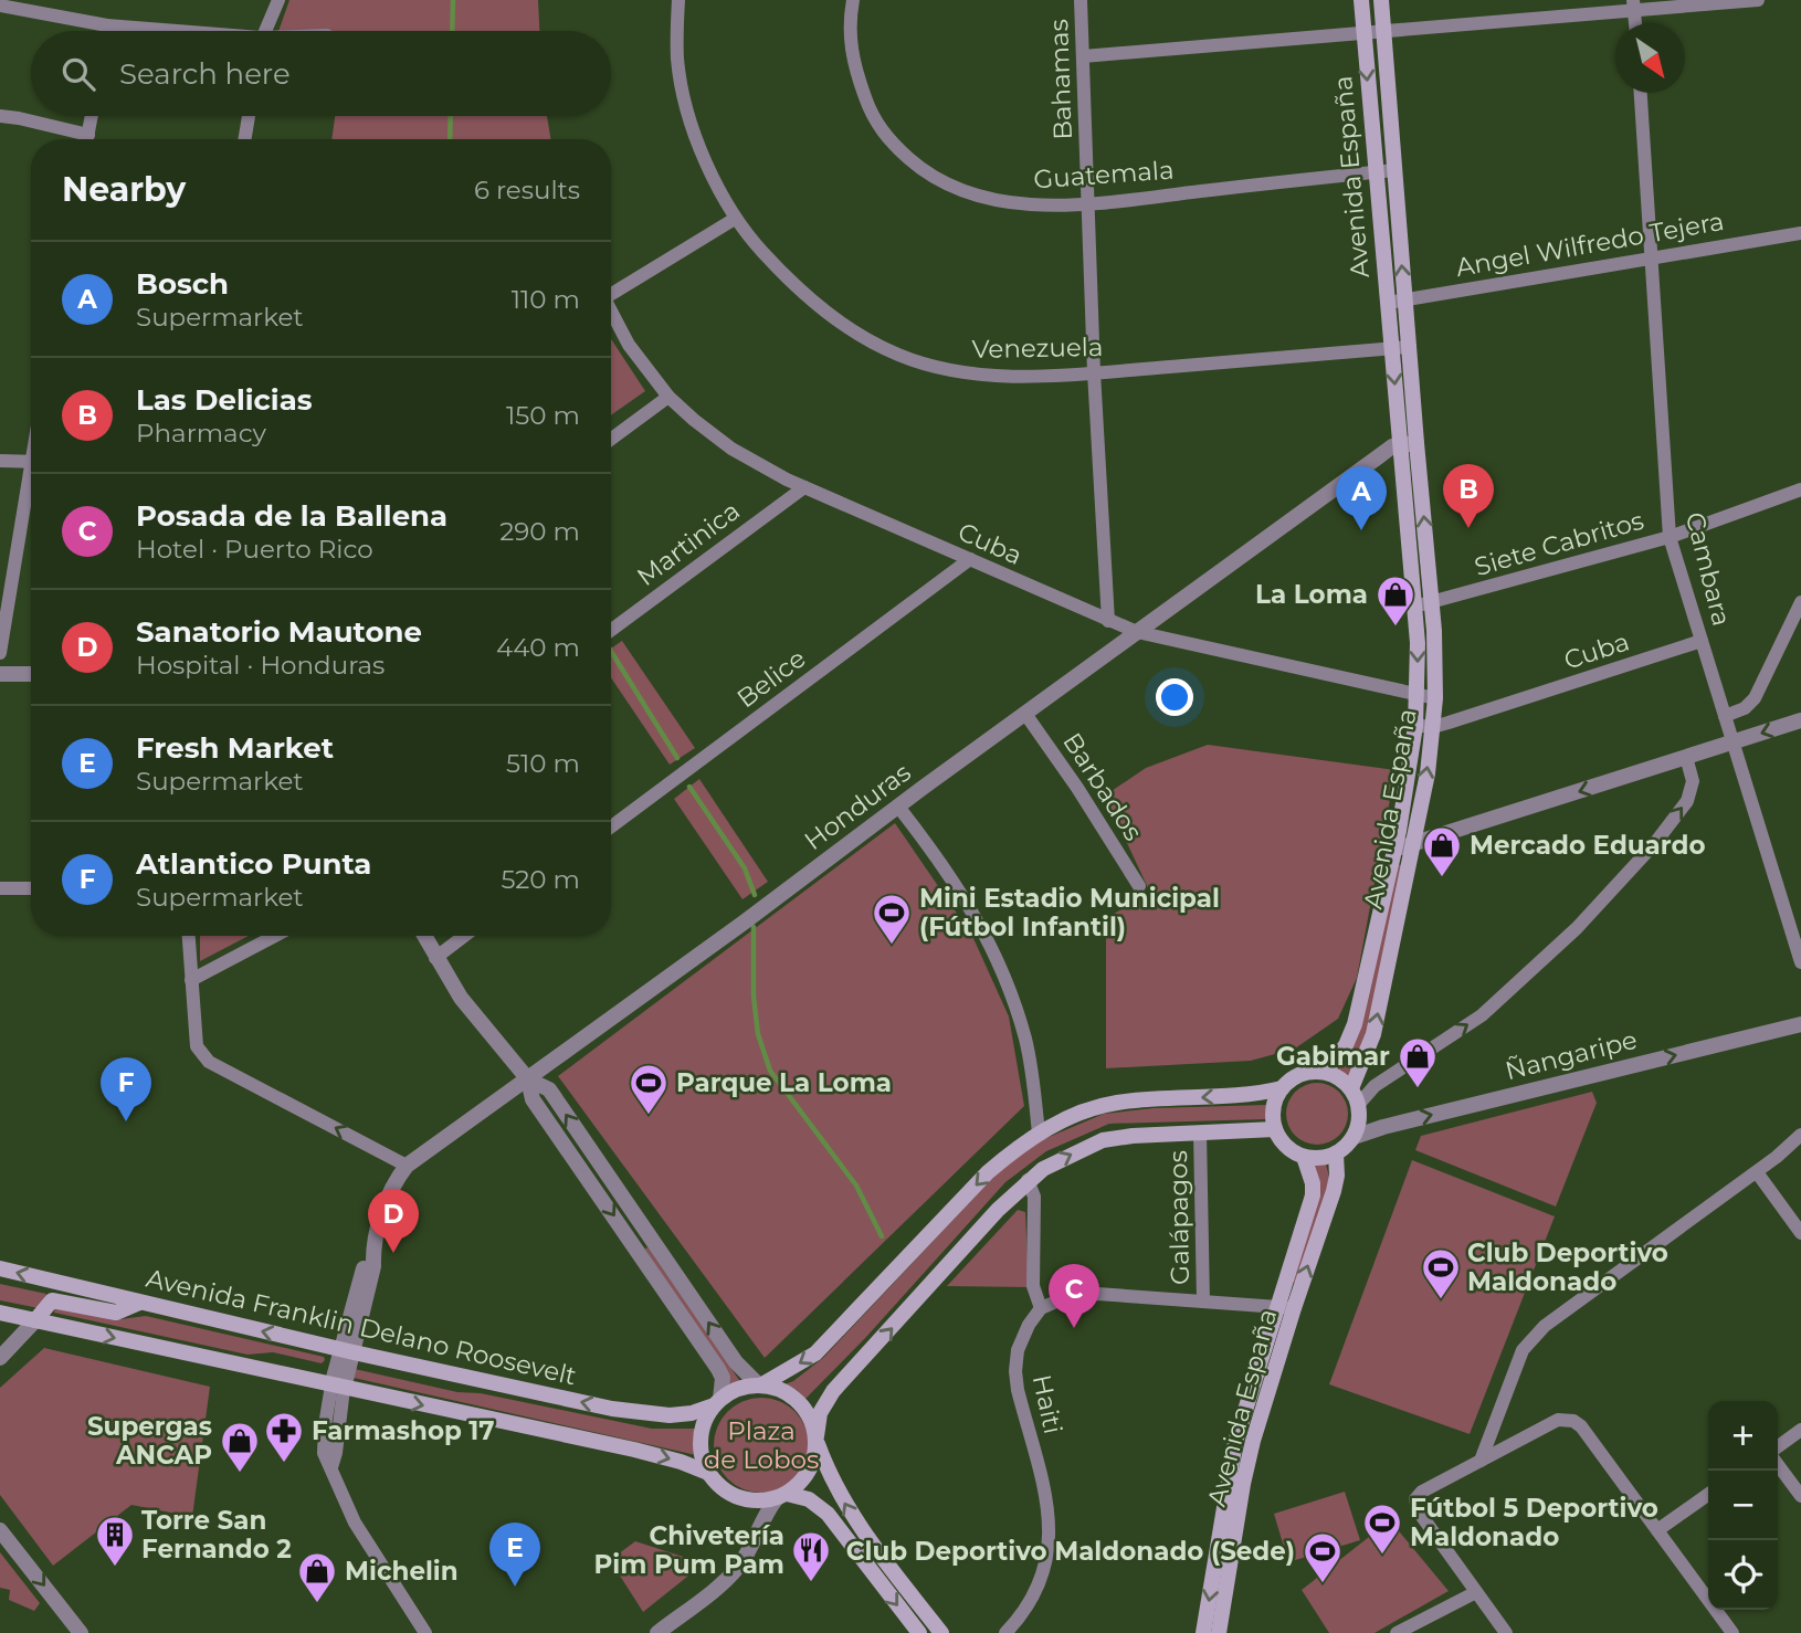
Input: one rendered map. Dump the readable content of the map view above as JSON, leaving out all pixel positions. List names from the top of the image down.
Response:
{
  "streets": {
    "main road": ["Avenida España", "Avenida Franklin Delano Roosevelt"],
    "street": [
      "Bahamas",
      "Guatemala",
      "Angel Wilfredo Tejera",
      "Venezuela",
      "Martinica",
      "Cuba",
      "Siete Cabritos",
      "Cambara",
      "Belice",
      "Barbados",
      "Honduras",
      "Ñangaripe",
      "Galápagos",
      "Haiti"
    ]
  },
  "crossings": [
    ["Bahamas", "Guatemala"],
    ["Bahamas", "Venezuela"],
    ["Bahamas", "Cuba"],
    ["Guatemala", "Avenida España"],
    ["Avenida España", "Angel Wilfredo Tejera"],
    ["Avenida España", "Venezuela"],
    ["Avenida España", "Cuba"],
    ["Avenida España", "Siete Cabritos"],
    ["Avenida España", "Honduras"],
    ["Avenida España", "Ñangaripe"],
    ["Angel Wilfredo Tejera", "Cambara"],
    ["Venezuela", "Cuba"],
    ["Martinica", "Cuba"],
    ["Cuba", "Cambara"],
    ["Cuba", "Belice"],
    ["Cuba", "Honduras"],
    ["Siete Cabritos", "Cambara"],
    ["Barbados", "Honduras"],
    ["Honduras", "Avenida Franklin Delano Roosevelt"]
  ],
  "one_way": ["Ñangaripe"],
  "parks": ["Plaza de Lobos"],
  "places": {
    "shop": [
      "La Loma",
      "Mercado Eduardo",
      "Gabimar",
      "Supergas ANCAP",
      "Michelin"
    ],
    "sports": [
      "Mini Estadio Municipal (Fútbol Infantil)",
      "Parque La Loma",
      "Club Deportivo Maldonado",
      "Fútbol 5 Deportivo Maldonado",
      "Club Deportivo Maldonado (Sede)"
    ],
    "pharmacy": ["Farmashop 17"],
    "building": ["Torre San Fernando 2"],
    "restaurant": ["Chivetería Pim Pum Pam"]
  },
  "north": "bottom right",
  "page": {
    "search": "Search here",
    "heading": ["Nearby", "6 results"],
    "list": [
      {
        "mark": "A",
        "name": "Bosch",
        "note": "Supermarket",
        "value": "110 m"
      },
      {
        "mark": "B",
        "name": "Las Delicias",
        "note": "Pharmacy",
        "value": "150 m"
      },
      {
        "mark": "C",
        "name": "Posada de la Ballena",
        "note": "Hotel · Puerto Rico",
        "value": "290 m"
      },
      {
        "mark": "D",
        "name": "Sanatorio Mautone",
        "note": "Hospital · Honduras",
        "value": "440 m"
      },
      {
        "mark": "E",
        "name": "Fresh Market",
        "note": "Supermarket",
        "value": "510 m"
      },
      {
        "mark": "F",
        "name": "Atlantico Punta",
        "note": "Supermarket",
        "value": "520 m"
      }
    ],
    "pins": [
      "B",
      "A",
      "F",
      "D",
      "C",
      "E"
    ],
    "map_buttons": ["+", "−"]
  }
}
